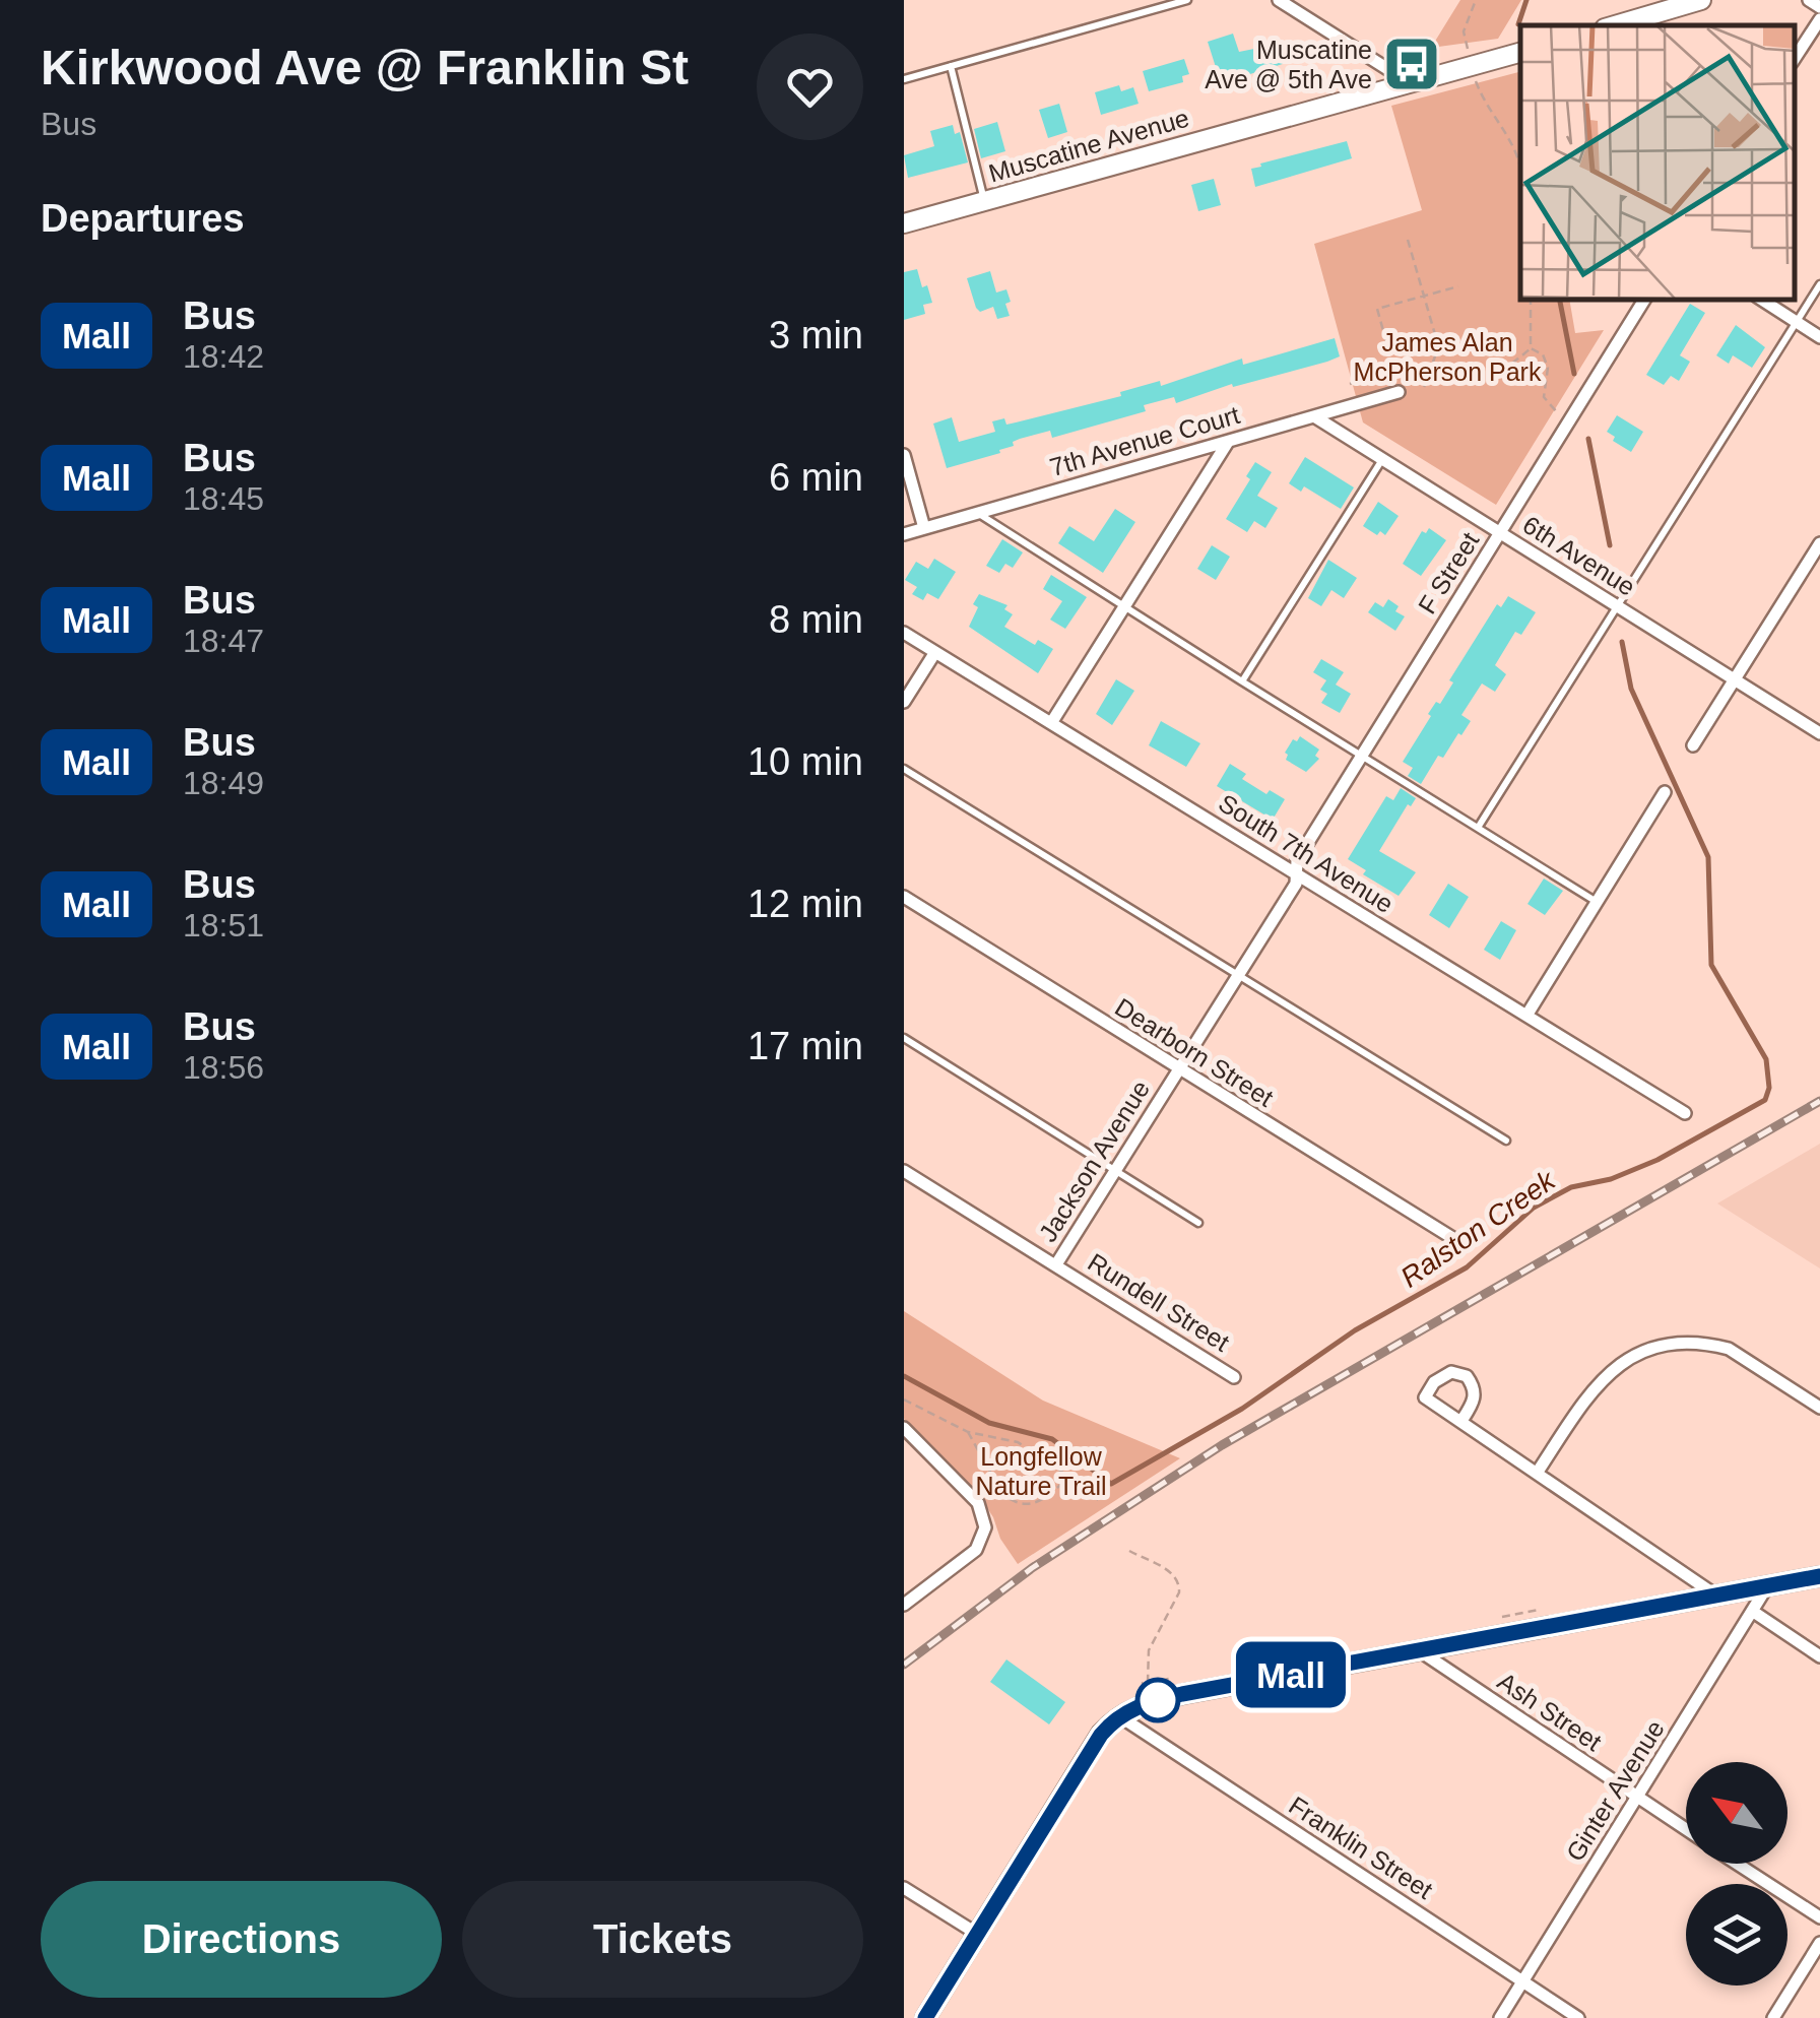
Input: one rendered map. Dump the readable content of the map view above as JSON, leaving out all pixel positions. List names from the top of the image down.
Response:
{
  "streets": {
    "main road": ["Muscatine Avenue"],
    "street": [
      "7th Avenue Court",
      "6th Avenue",
      "F Street",
      "South 7th Avenue",
      "Dearborn Street",
      "Jackson Avenue",
      "Rundell Street",
      "Ash Street",
      "Ginter Avenue",
      "Franklin Street"
    ]
  },
  "crossings": [
    ["7th Avenue Court", "6th Avenue"],
    ["6th Avenue", "F Street"],
    ["F Street", "South 7th Avenue"],
    ["F Street", "Jackson Avenue"],
    ["South 7th Avenue", "Jackson Avenue"],
    ["Dearborn Street", "Jackson Avenue"],
    ["Jackson Avenue", "Rundell Street"],
    ["Ash Street", "Ginter Avenue"],
    ["Ginter Avenue", "Franklin Street"]
  ],
  "water": ["Ralston Creek"],
  "parks": ["James Alan McPherson Park", "Longfellow Nature Trail"],
  "places": {
    "bus stop": ["Muscatine Ave @ 5th Ave"]
  },
  "lines": ["bus line Mall"],
  "north": "top left",
  "page": {
    "heading": [
      ["Kirkwood Ave @ Franklin St", "Bus"],
      "Departures"
    ],
    "on_map": "Mall",
    "list": [
      {
        "mark": "Mall",
        "name": "Bus",
        "note": "18:42",
        "value": "3 min"
      },
      {
        "mark": "Mall",
        "name": "Bus",
        "note": "18:45",
        "value": "6 min"
      },
      {
        "mark": "Mall",
        "name": "Bus",
        "note": "18:47",
        "value": "8 min"
      },
      {
        "mark": "Mall",
        "name": "Bus",
        "note": "18:49",
        "value": "10 min"
      },
      {
        "mark": "Mall",
        "name": "Bus",
        "note": "18:51",
        "value": "12 min"
      },
      {
        "mark": "Mall",
        "name": "Bus",
        "note": "18:56",
        "value": "17 min"
      }
    ],
    "buttons": ["Directions", "Tickets"]
  }
}
